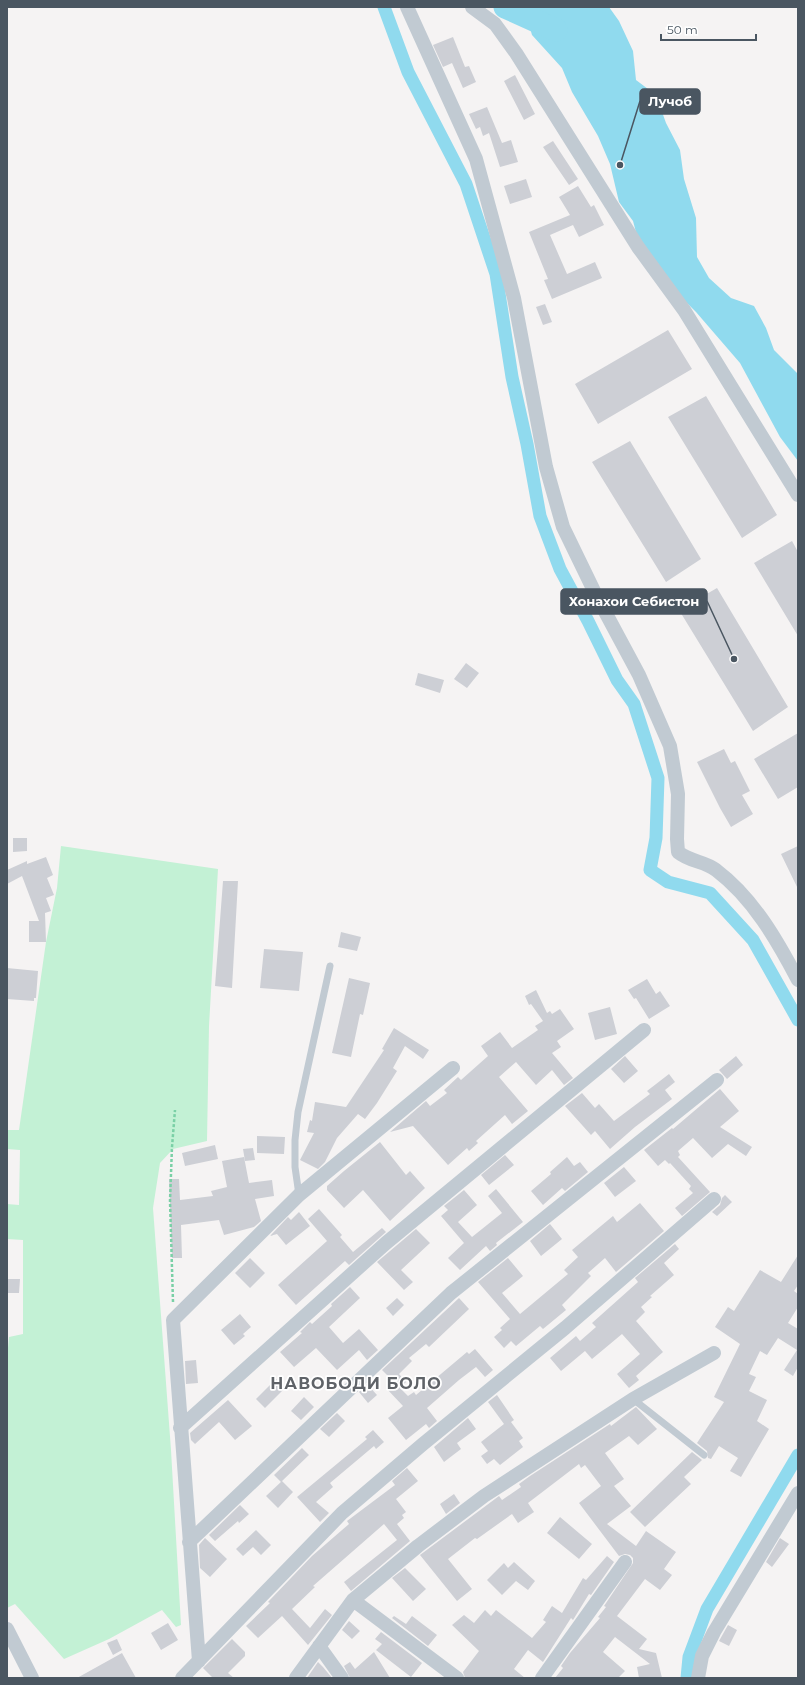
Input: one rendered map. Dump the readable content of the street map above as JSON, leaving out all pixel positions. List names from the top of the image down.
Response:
{
  "districts": ["НАВОБОДИ БОЛО"],
  "places": ["Лучоб", "Хонахои Себистон"],
  "scale_bar": "50 m"
}
